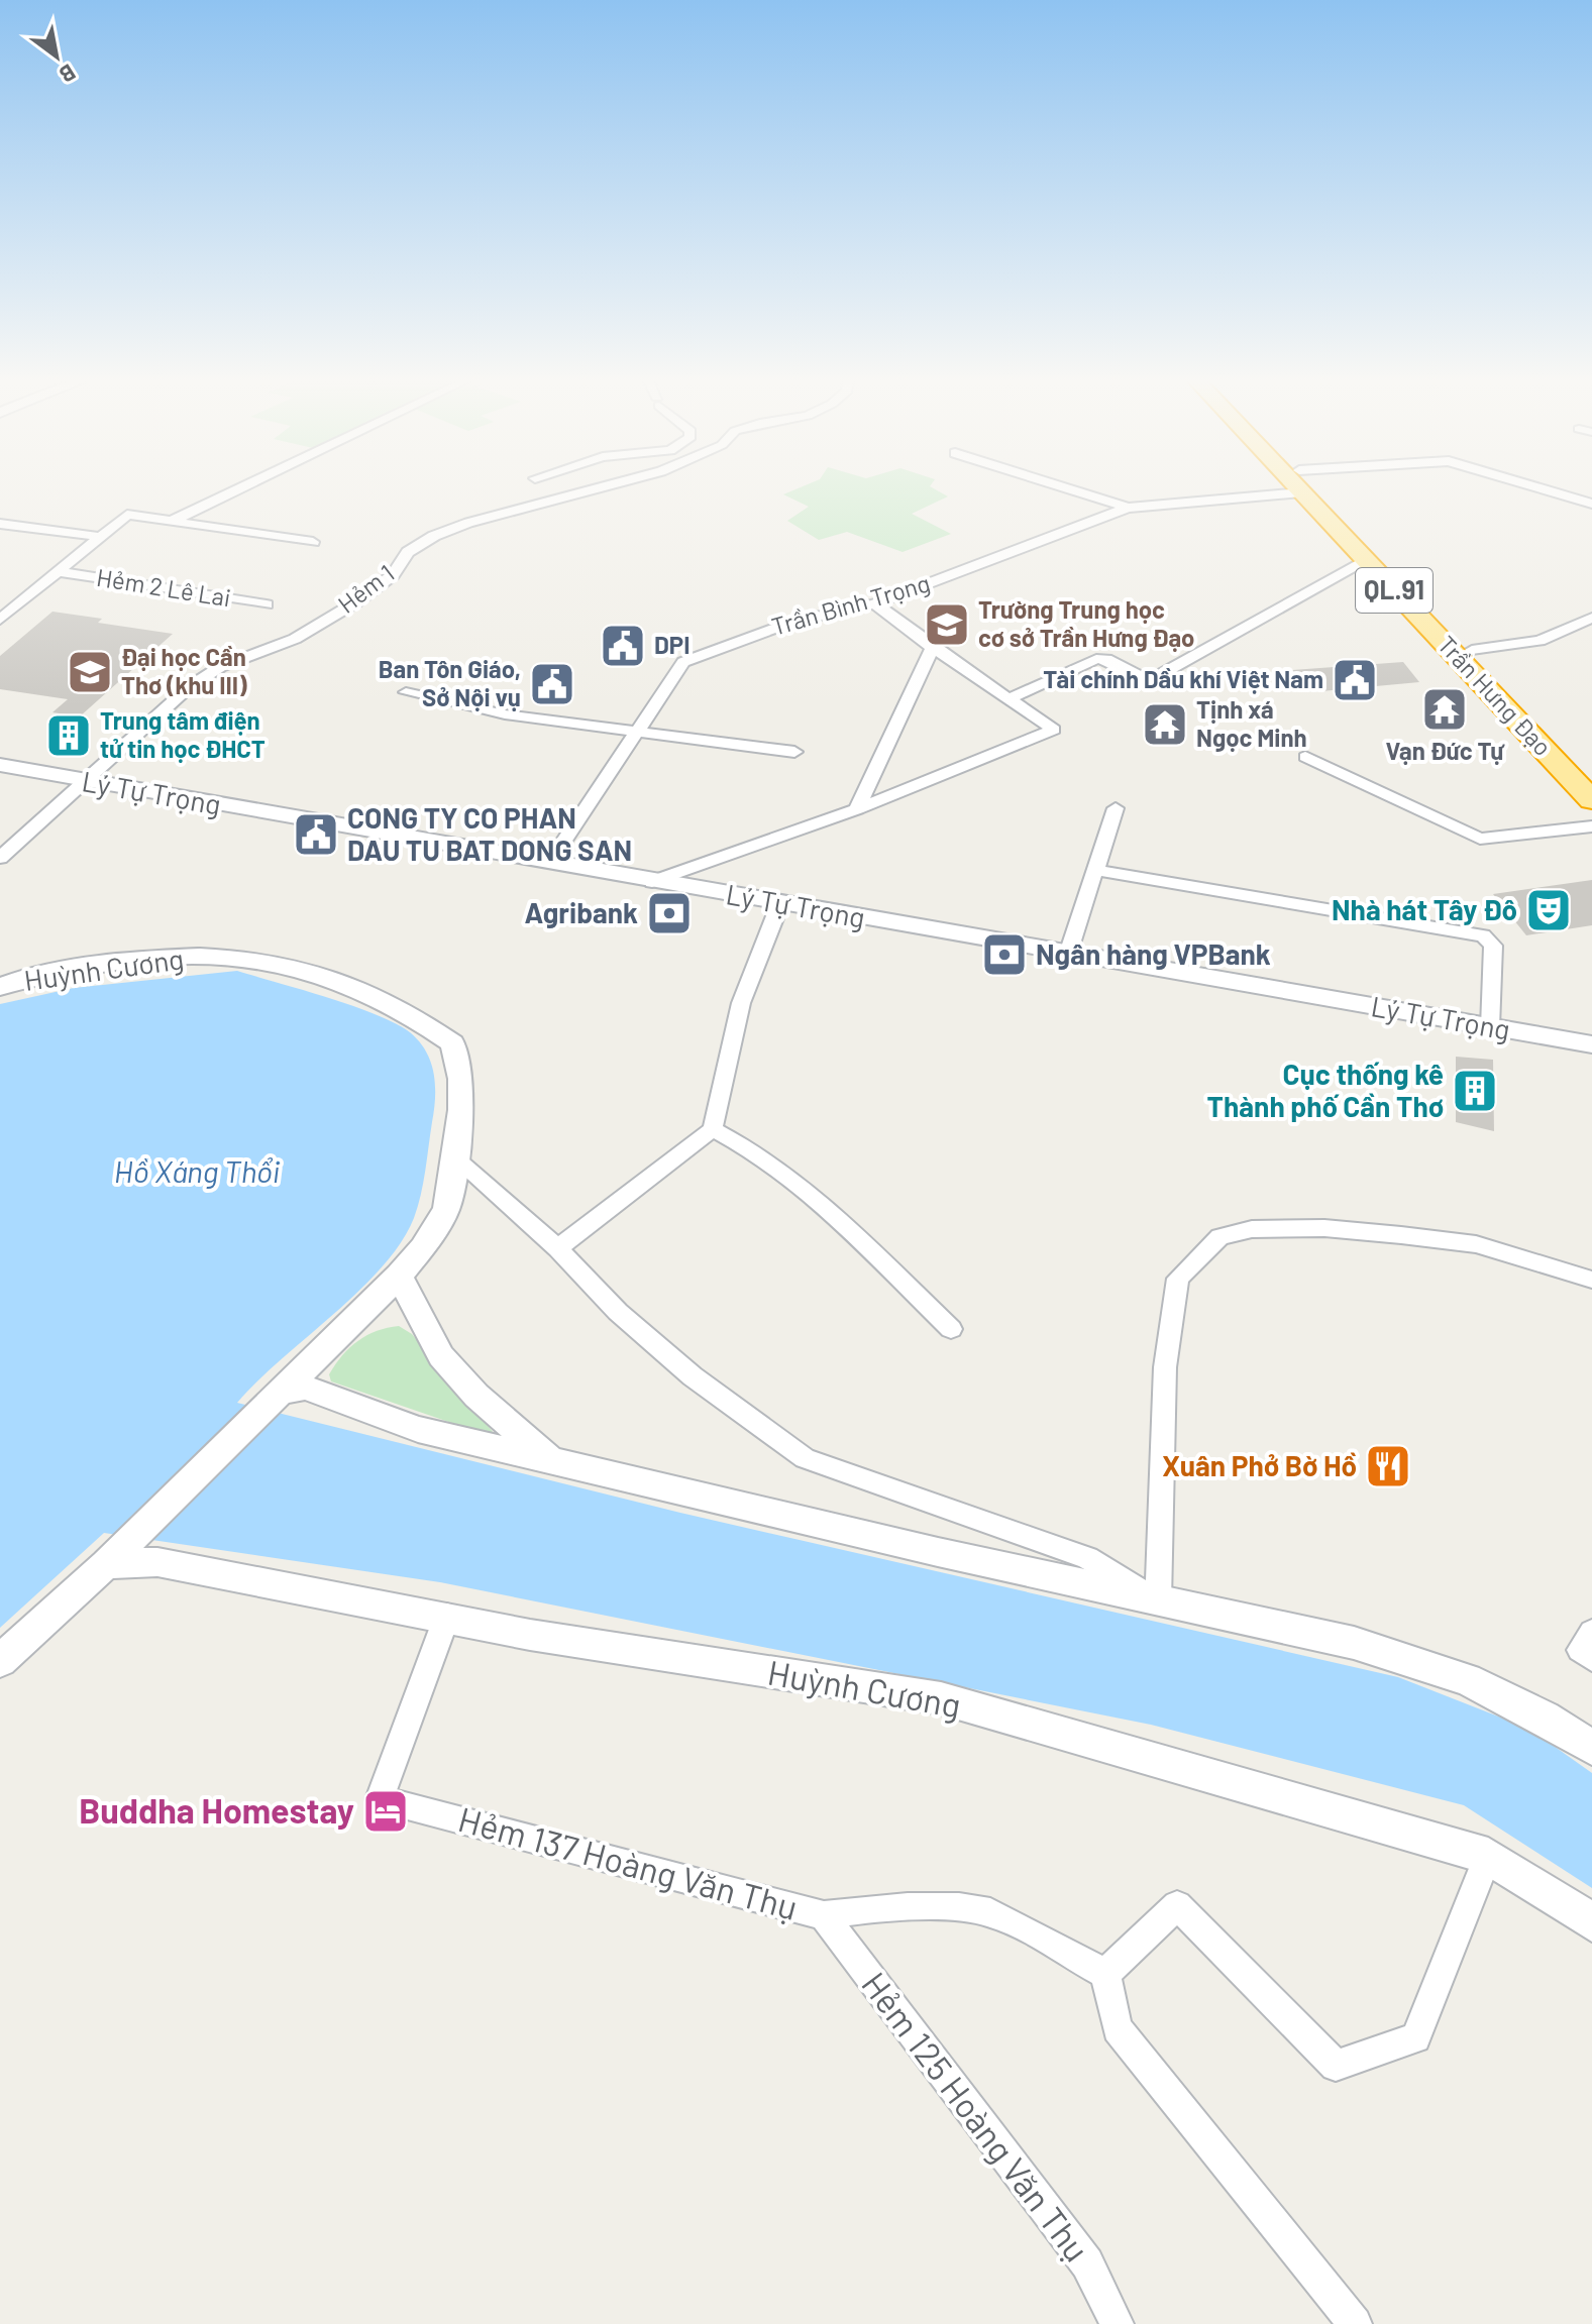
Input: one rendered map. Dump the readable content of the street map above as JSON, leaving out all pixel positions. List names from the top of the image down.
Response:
{
  "streets": {
    "highway": ["QL.91", "Trần Hưng Đạo"],
    "street": [
      "Hẻm 2 Lê Lai",
      "Hẻm 1",
      "Trần Bình Trọng",
      "Lý Tự Trọng",
      "Huỳnh Cương",
      "Hẻm 137 Hoàng Văn Thụ",
      "Hẻm 125 Hoàng Văn Thụ"
    ]
  },
  "crossings": [
    ["Hẻm 1", "Lý Tự Trọng"],
    ["Trần Bình Trọng", "Lý Tự Trọng"],
    ["Huỳnh Cương", "Hẻm 137 Hoàng Văn Thụ"],
    ["Hẻm 137 Hoàng Văn Thụ", "Hẻm 125 Hoàng Văn Thụ"]
  ],
  "water": ["Hồ Xáng Thổi"],
  "places": {
    "school or university": ["Trường Trung học cơ sở Trần Hưng Đạo", "Đại học Cần Thơ (khu III)"],
    "public building": [
      "DPI",
      "Tài chính Dầu khí Việt Nam",
      "Ban Tôn Giáo, Sở Nội vụ",
      "CONG TY CO PHAN DAU TU BAT DONG SAN"
    ],
    "temple": ["Vạn Đức Tự", "Tịnh xá Ngọc Minh"],
    "building": ["Trung tâm điện tử tin học ĐHCT", "Cục thống kê Thành phố Cần Thơ"],
    "theatre": ["Nhà hát Tây Đô"],
    "bank": ["Agribank", "Ngân hàng VPBank"],
    "restaurant": ["Xuân Phở Bờ Hồ"],
    "hotel": ["Buddha Homestay"]
  },
  "north": "bottom right"
}
